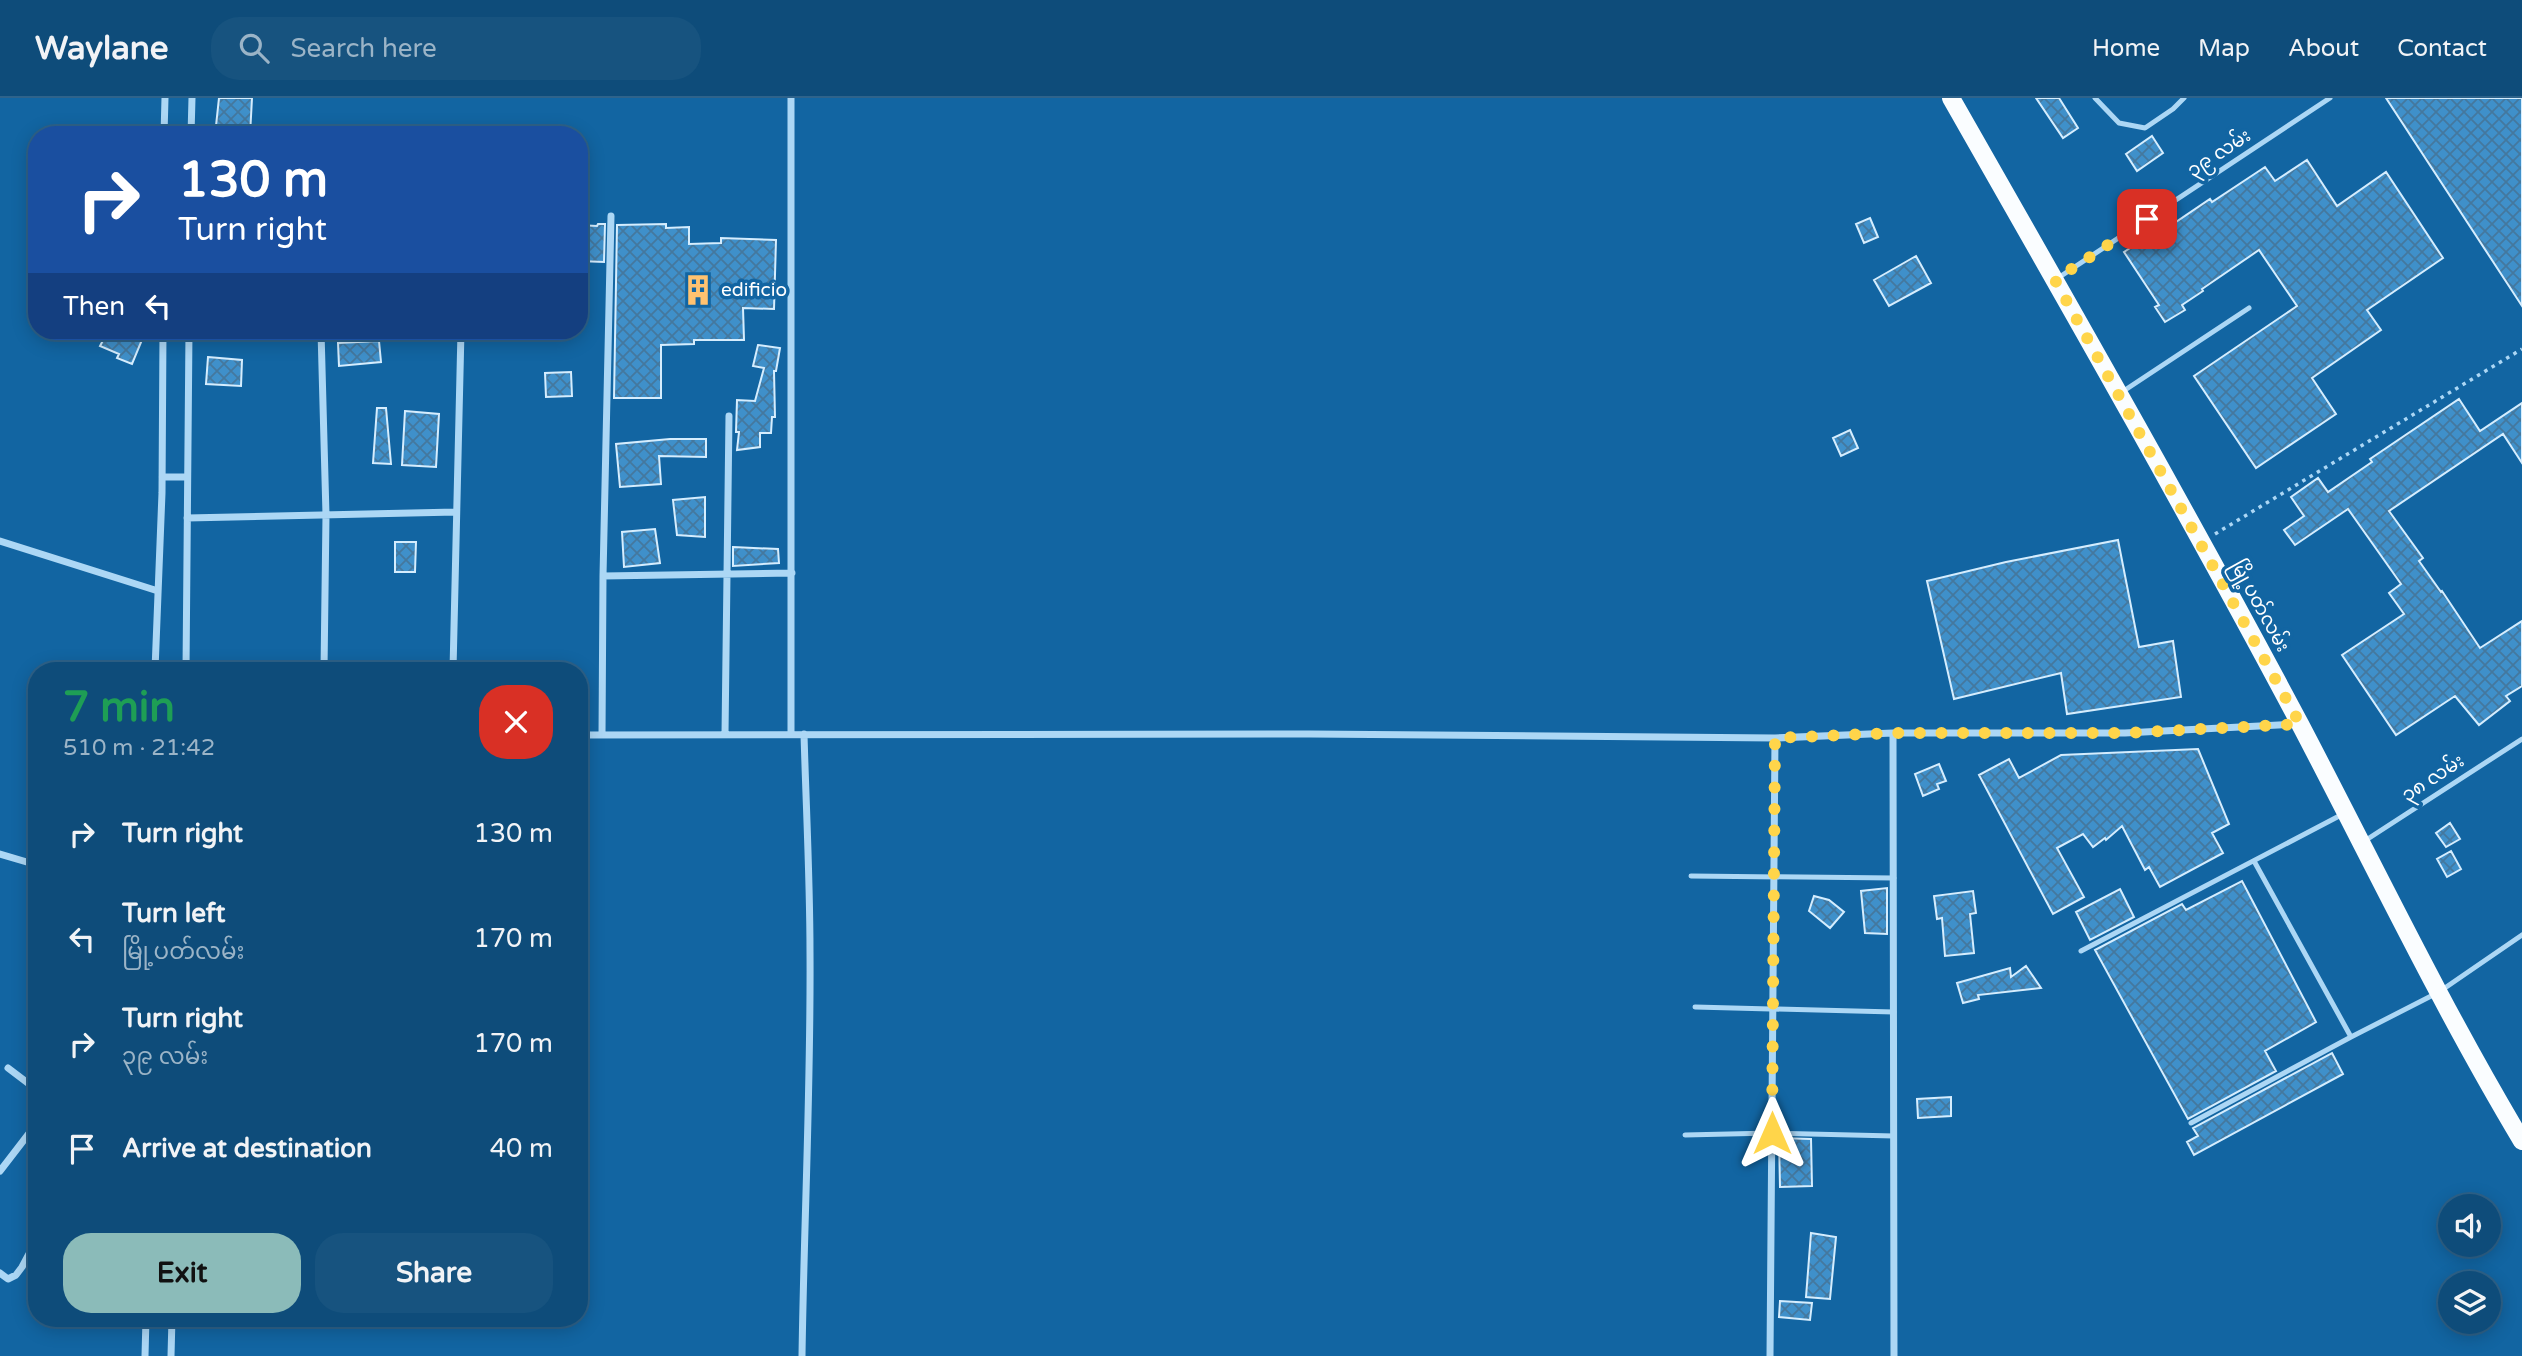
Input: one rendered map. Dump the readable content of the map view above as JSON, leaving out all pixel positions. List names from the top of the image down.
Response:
{
  "streets": {
    "main road": ["မြို့ပတ်လမ်း"],
    "lane": ["၃၉ လမ်း", "၃၈ လမ်း"]
  },
  "crossings": [
    ["၃၉ လမ်း", "မြို့ပတ်လမ်း"],
    ["မြို့ပတ်လမ်း", "၃၈ လမ်း"]
  ],
  "places": {
    "building": ["edificio"]
  },
  "page": {
    "header": "Waylane",
    "search": "Search here",
    "nav": [
      "Home",
      "Map",
      "About",
      "Contact"
    ],
    "turn": ["130 m", "Turn right"],
    "then": "Then",
    "heading": ["7 min", "510 m · 21:42"],
    "list": [
      {
        "name": "Turn right",
        "value": "130 m"
      },
      {
        "name": "Turn left",
        "note": "မြို့ပတ်လမ်း",
        "value": "170 m"
      },
      {
        "name": "Turn right",
        "note": "၃၉ လမ်း",
        "value": "170 m"
      },
      {
        "name": "Arrive at destination",
        "value": "40 m"
      }
    ],
    "buttons": ["Exit", "Share"]
  }
}
